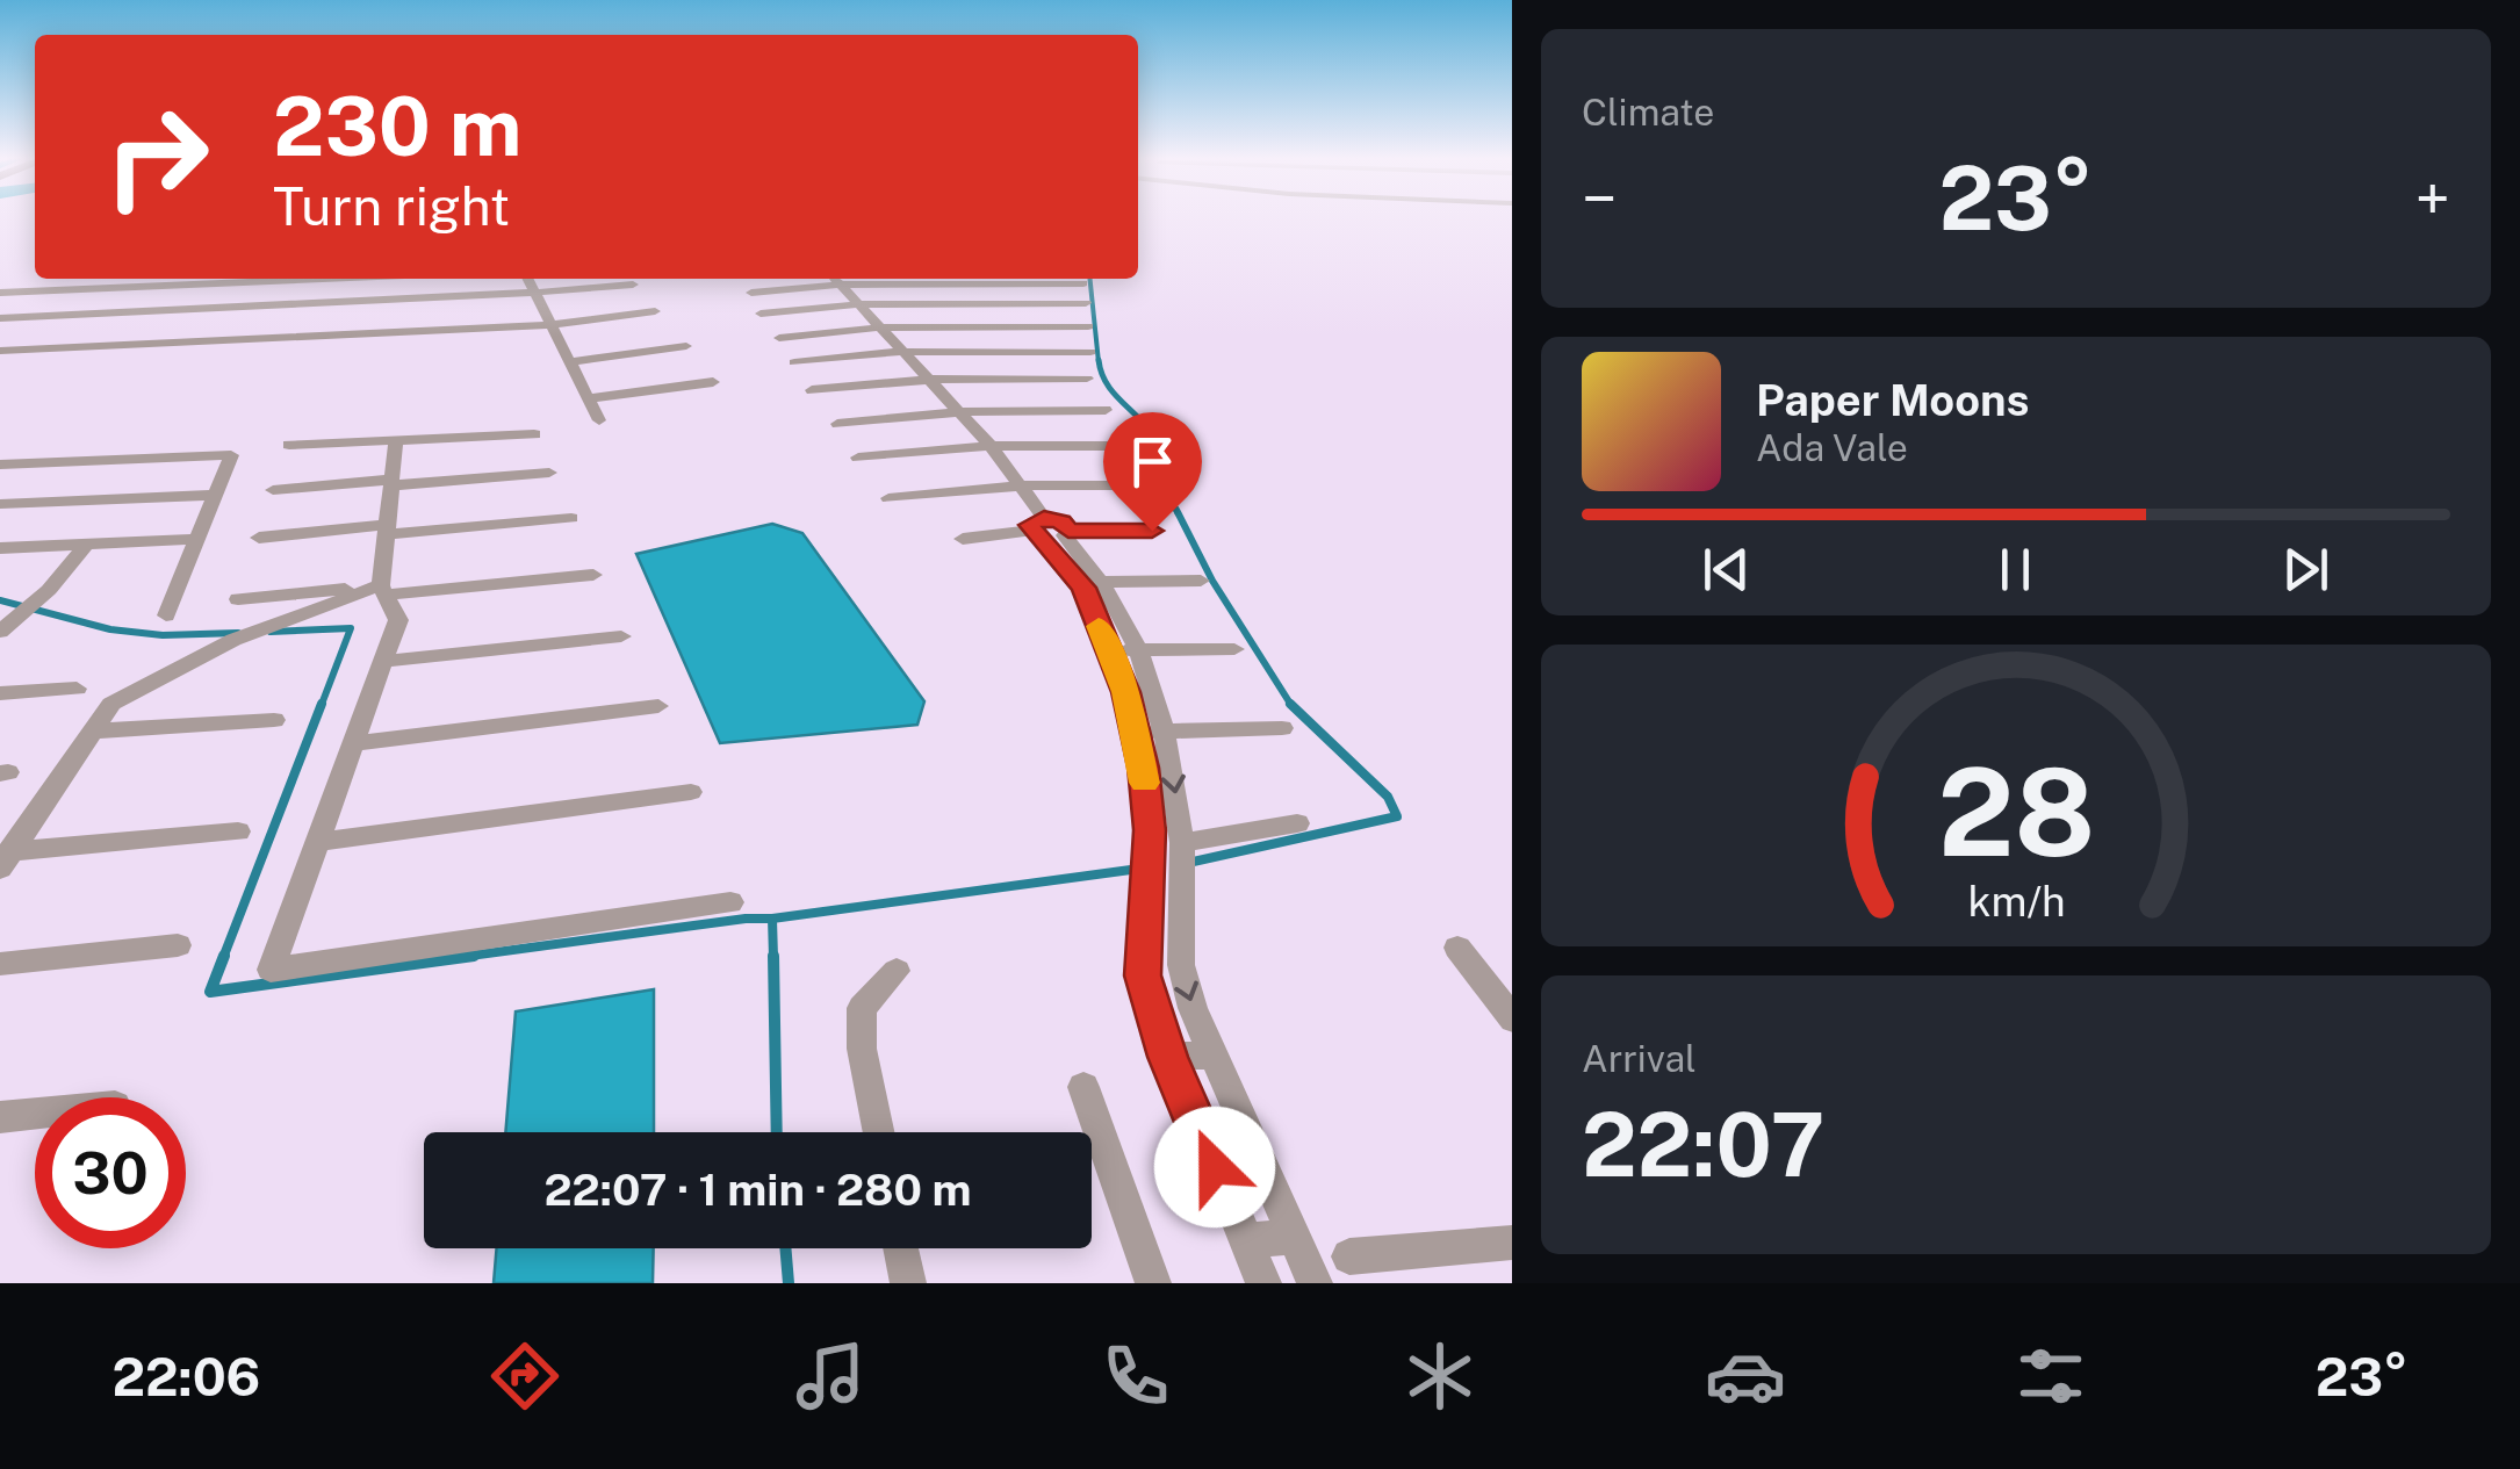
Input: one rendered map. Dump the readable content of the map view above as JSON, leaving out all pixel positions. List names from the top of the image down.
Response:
{
  "page": {
    "tile": [
      "Climate",
      ["Arrival", "22:07"]
    ],
    "turn": ["230 m", "Turn right"],
    "heat": ["−", "23°", "+"],
    "song": ["Paper Moons", "Ada Vale"],
    "limit": "30",
    "trip": "22:07 · 1 min · 280 m",
    "tabs": ["22:06", "23°"],
    "gauge": ["28", "km/h"]
  }
}
